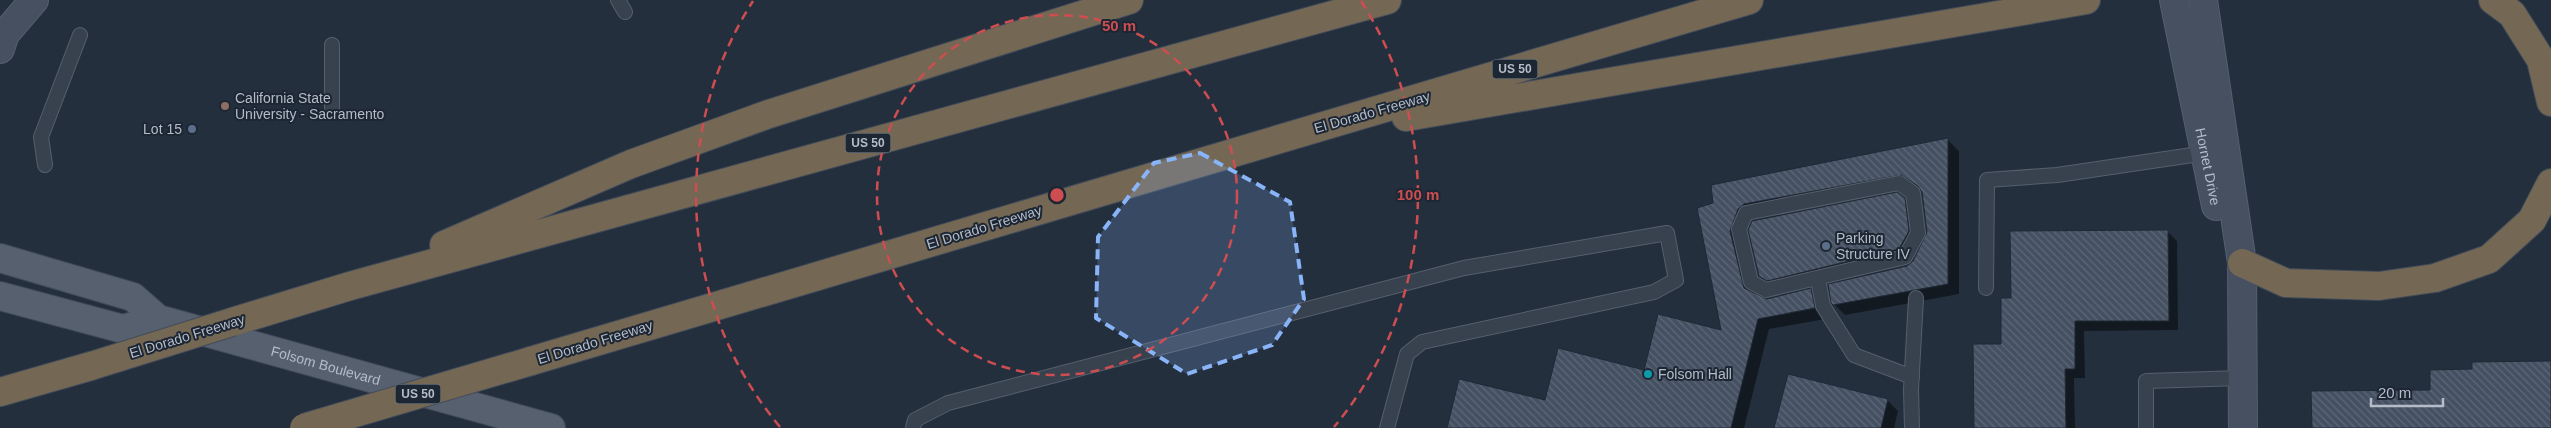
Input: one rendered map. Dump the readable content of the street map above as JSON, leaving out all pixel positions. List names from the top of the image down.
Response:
{
  "streets": {
    "highway": ["US 50", "El Dorado Freeway"],
    "main road": ["Folsom Boulevard"],
    "street": ["Hornet Drive"]
  },
  "places": [
    "California State University - Sacramento",
    "Lot 15",
    "Parking Structure IV",
    "Folsom Hall"
  ],
  "scale_bar": "20 m",
  "rings": ["50 m", "100 m"]
}
